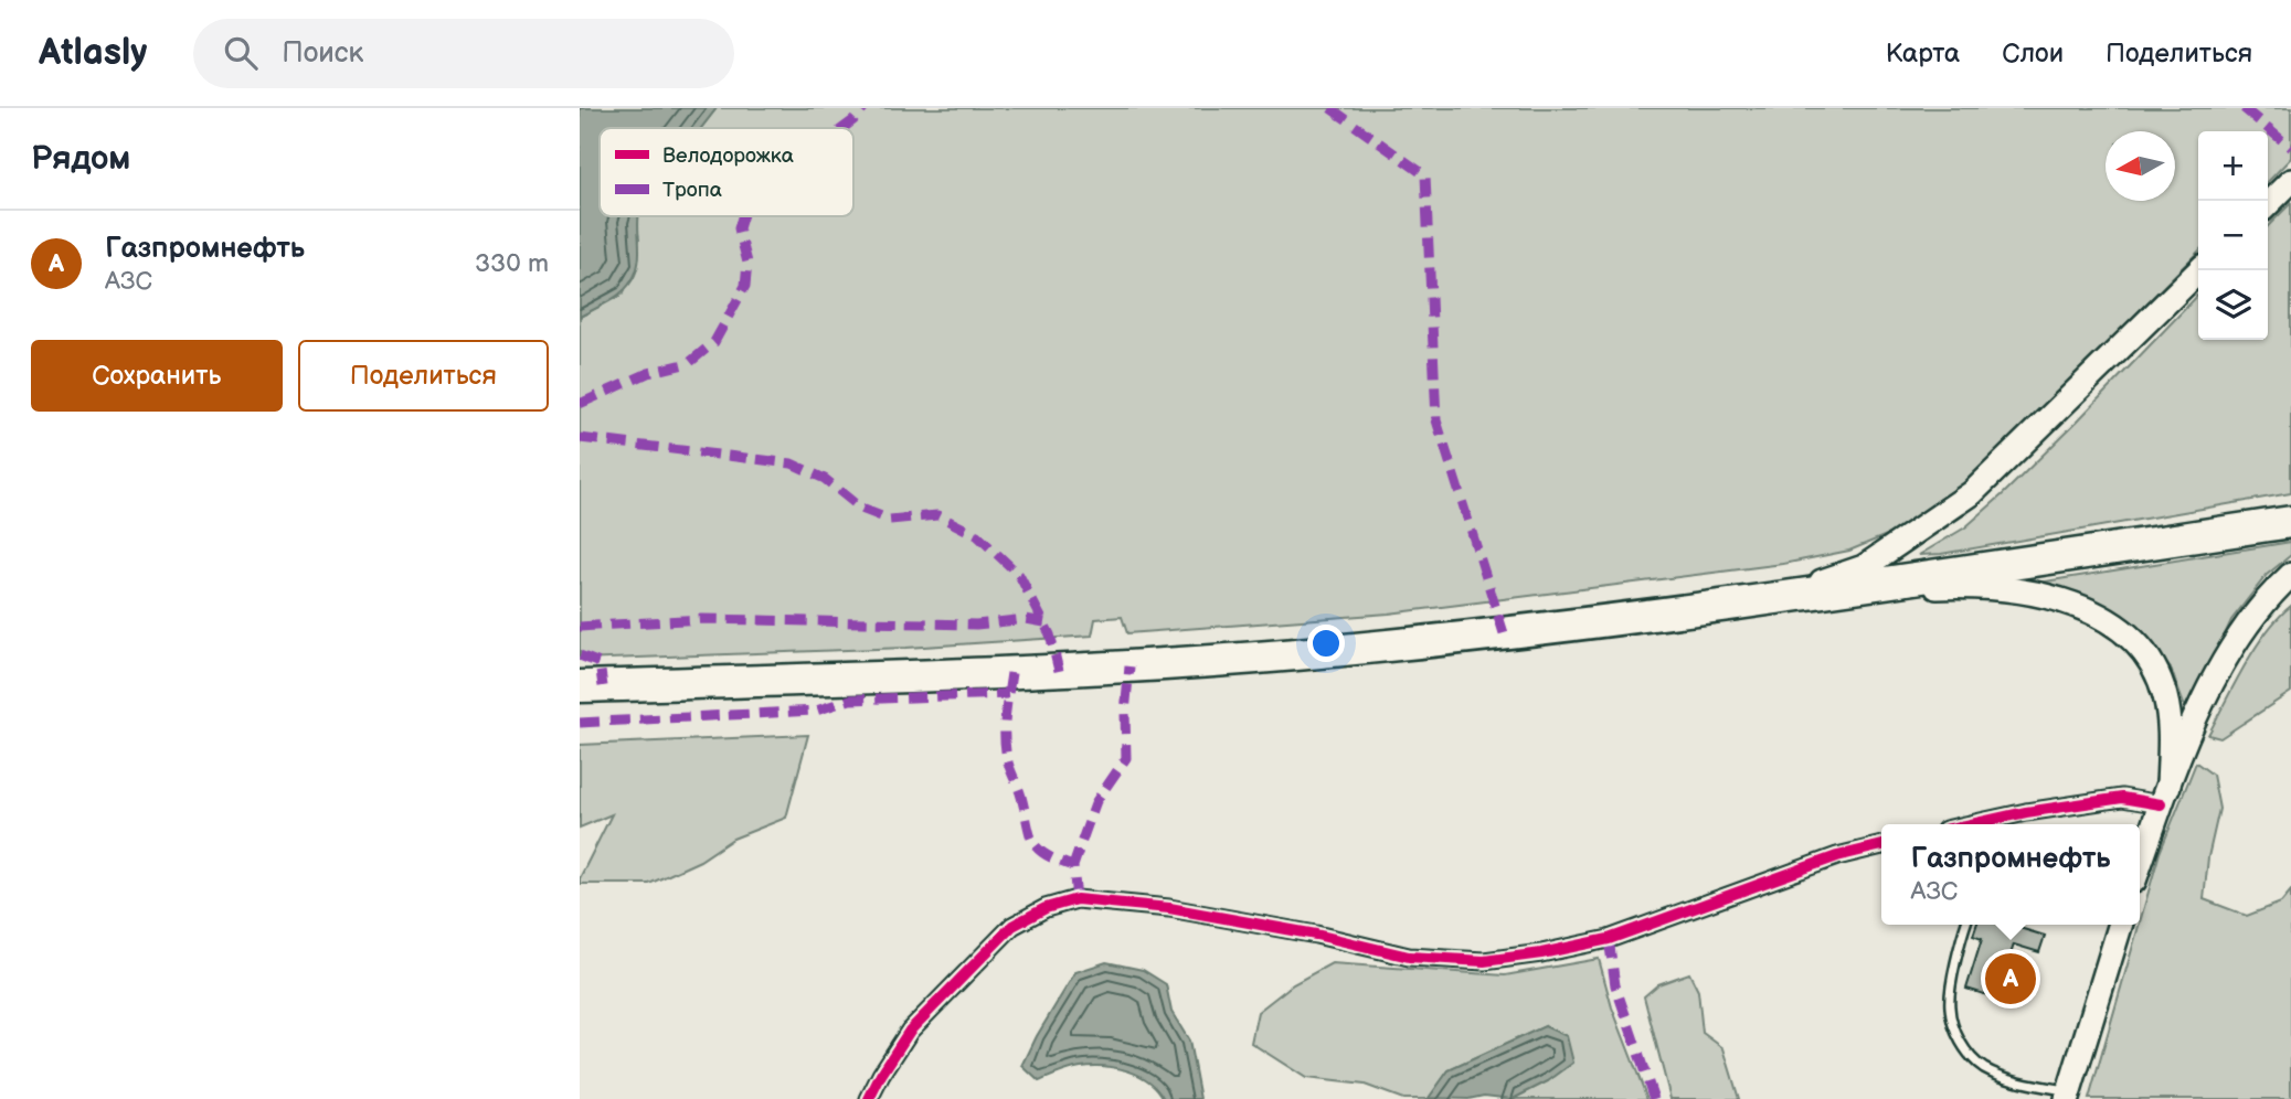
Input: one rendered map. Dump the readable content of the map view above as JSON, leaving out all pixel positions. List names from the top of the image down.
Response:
{
  "legend": ["Велодорожка", "Тропа"],
  "north": "left",
  "page": {
    "header": "Atlasly",
    "search": "Поиск",
    "nav": ["Карта", "Слои", "Поделиться"],
    "heading": "Рядом",
    "map_buttons": ["+", "−"],
    "list": [
      {
        "mark": "A",
        "name": "Газпромнефть",
        "note": "АЗС",
        "value": "330 m"
      }
    ],
    "buttons": ["Сохранить", "Поделиться"],
    "popup": ["Газпромнефть", "АЗС"],
    "pins": "A"
  }
}
